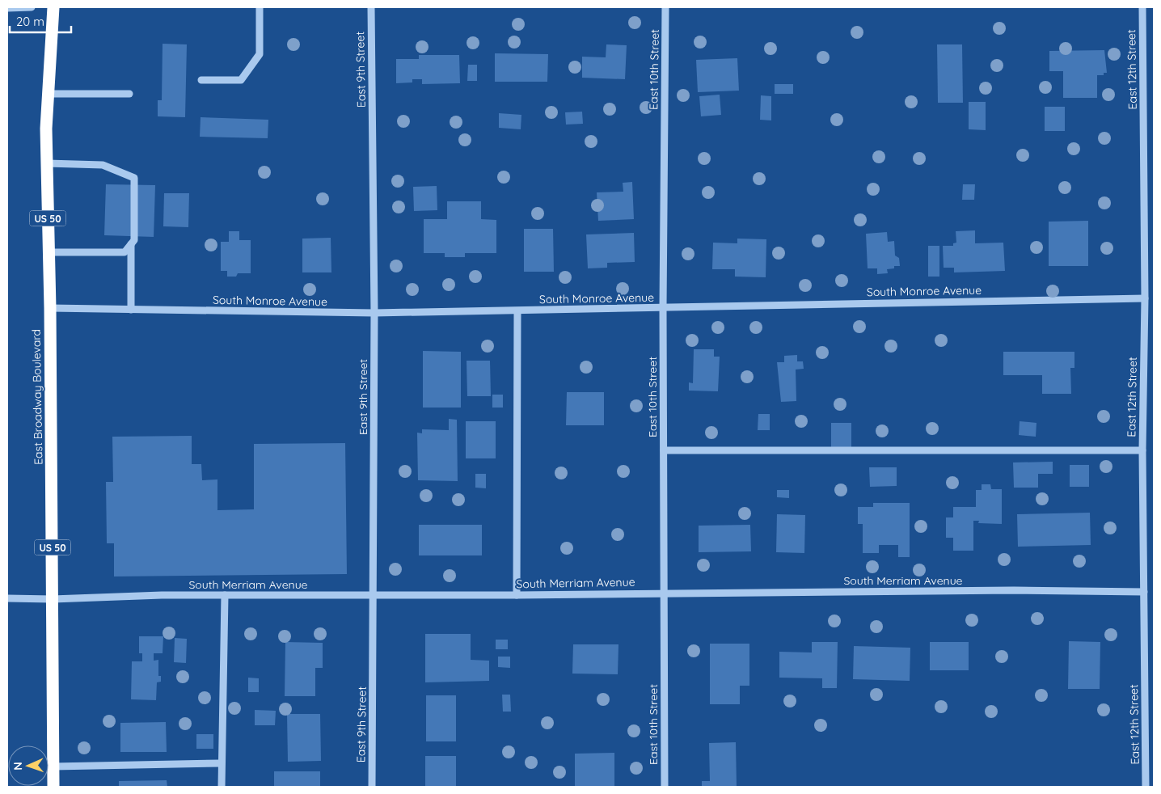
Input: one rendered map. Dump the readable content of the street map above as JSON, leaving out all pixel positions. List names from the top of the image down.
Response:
{
  "streets": {
    "highway": ["US 50", "East Broadway Boulevard"],
    "street": [
      "East 9th Street",
      "East 10th Street",
      "East 12th Street",
      "South Monroe Avenue",
      "South Merriam Avenue"
    ]
  },
  "crossings": [
    ["East 9th Street", "South Monroe Avenue"],
    ["East 9th Street", "South Merriam Avenue"],
    ["East 10th Street", "South Monroe Avenue"],
    ["East 10th Street", "South Merriam Avenue"],
    ["East 12th Street", "South Monroe Avenue"],
    ["East 12th Street", "South Merriam Avenue"],
    ["South Monroe Avenue", "East Broadway Boulevard"],
    ["East Broadway Boulevard", "South Merriam Avenue"]
  ],
  "scale_bar": "20 m",
  "north": "left"
}
